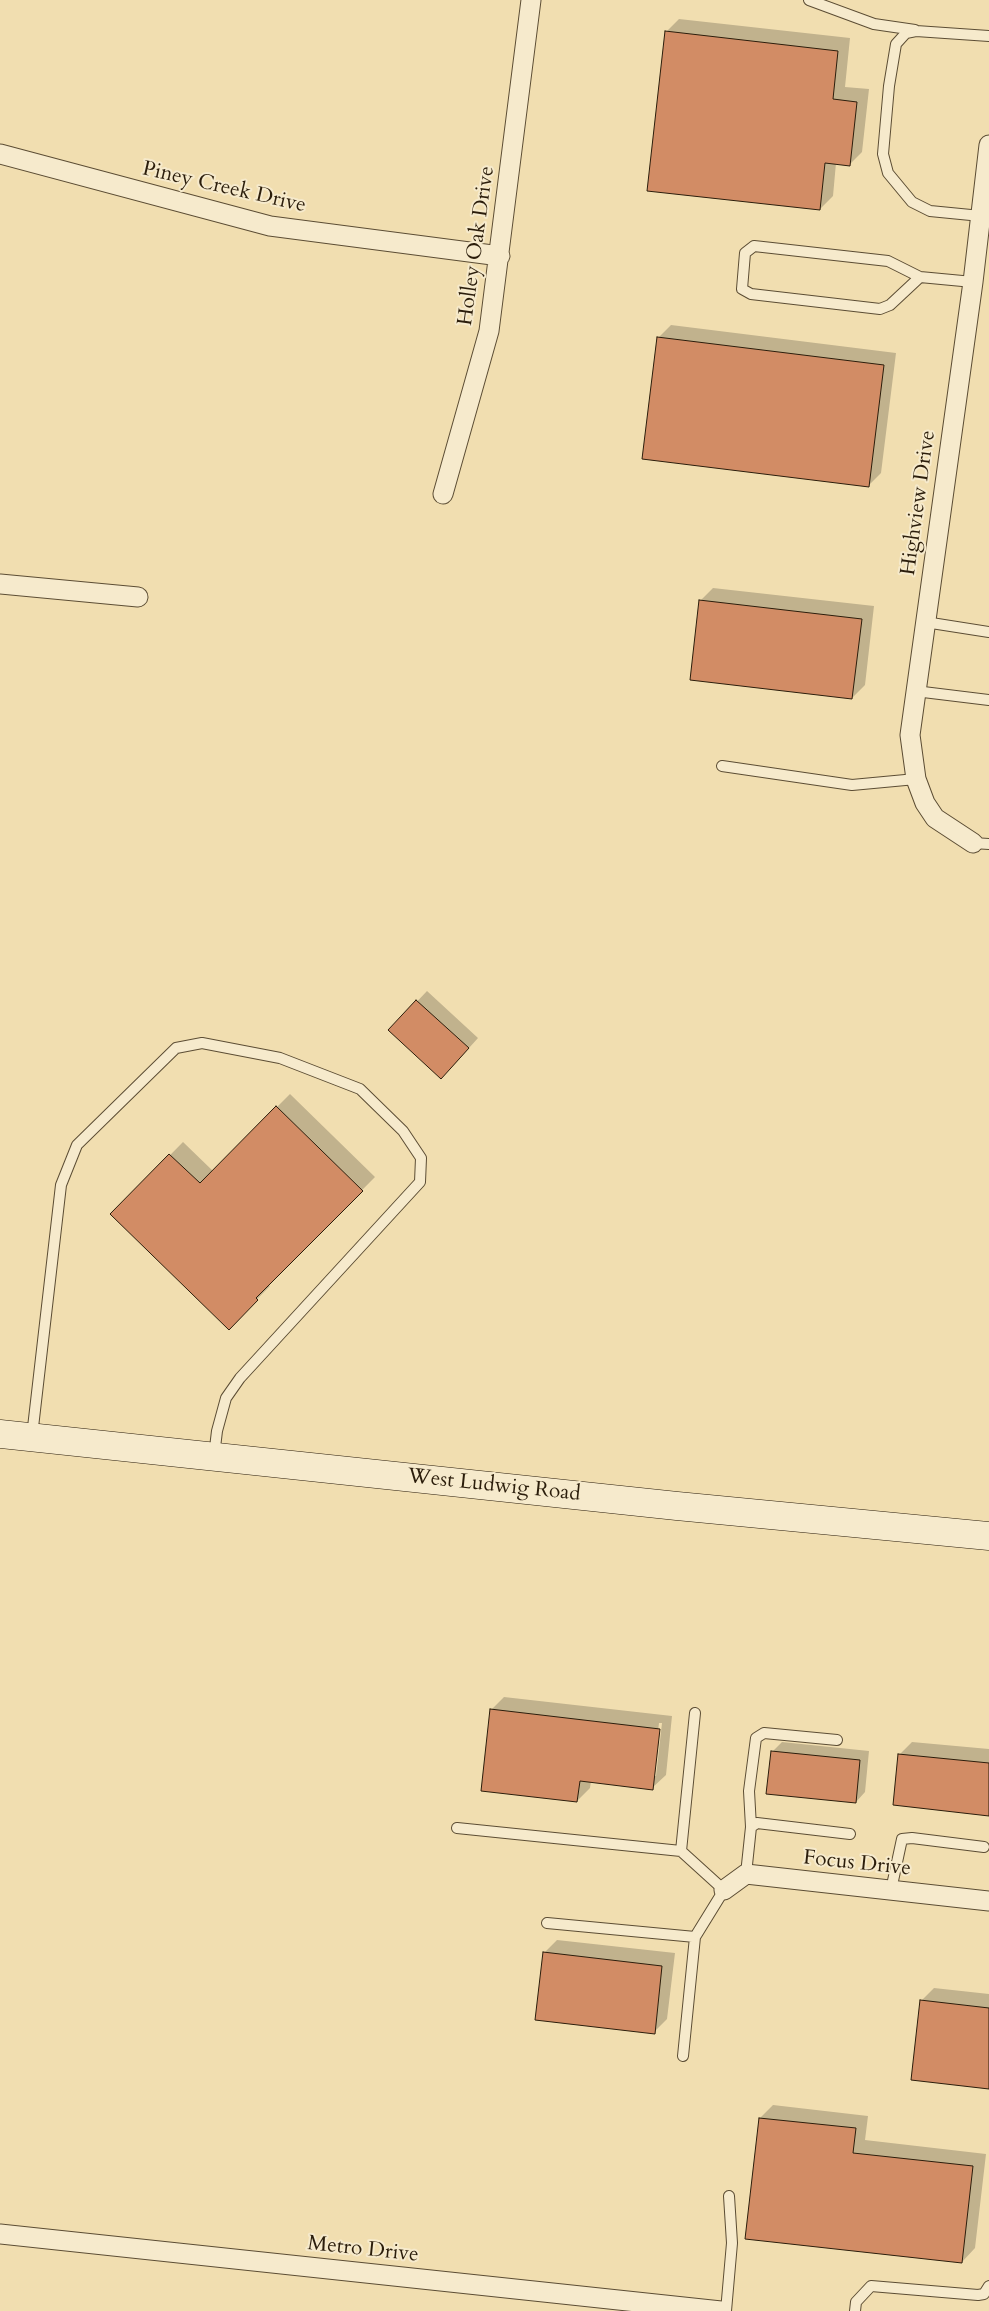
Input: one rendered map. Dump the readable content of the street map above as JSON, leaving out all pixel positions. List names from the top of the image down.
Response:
{
  "streets": {
    "main road": ["West Ludwig Road"],
    "street": [
      "Piney Creek Drive",
      "Holley Oak Drive",
      "Highview Drive",
      "Focus Drive",
      "Metro Drive"
    ]
  },
  "crossings": [
    ["Piney Creek Drive", "Holley Oak Drive"]
  ]
}
